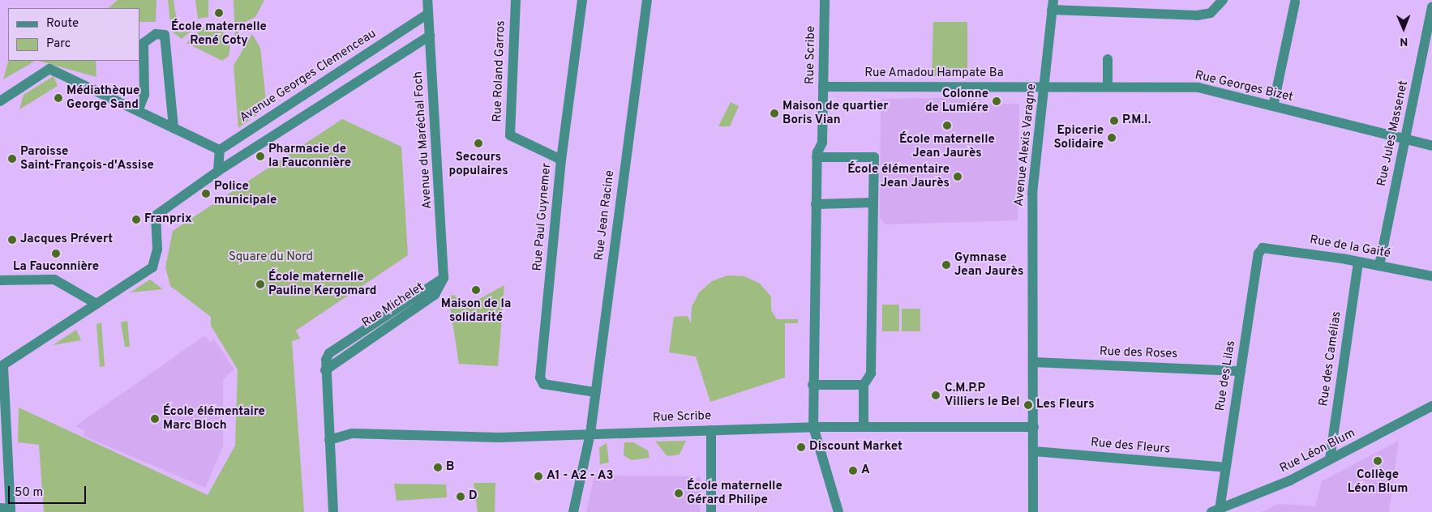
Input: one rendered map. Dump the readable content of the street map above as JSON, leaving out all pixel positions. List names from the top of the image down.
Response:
{
  "streets": {
    "street": [
      "Rue Scribe",
      "Rue Roland Garros",
      "Rue Amadou Hampate Ba",
      "Avenue Georges Clemenceau",
      "Rue Georges Bizet",
      "Rue Jules Massenet",
      "Avenue du Maréchal Foch",
      "Avenue Alexis Varagne",
      "Rue Jean Racine",
      "Rue Paul Guynemer",
      "Rue de la Gaité",
      "Rue Michelet",
      "Rue des Roses",
      "Rue des Camélias",
      "Rue des Lilas",
      "Rue des Fleurs",
      "Rue Léon Blum"
    ]
  },
  "crossings": [
    ["Rue Scribe", "Rue Amadou Hampate Ba"],
    ["Rue Scribe", "Rue Jean Racine"],
    ["Rue Scribe", "Rue Michelet"],
    ["Rue Roland Garros", "Rue Paul Guynemer"],
    ["Rue Amadou Hampate Ba", "Rue Georges Bizet"],
    ["Rue Amadou Hampate Ba", "Avenue Alexis Varagne"],
    ["Avenue Georges Clemenceau", "Avenue du Maréchal Foch"],
    ["Rue Georges Bizet", "Rue Jules Massenet"],
    ["Rue Georges Bizet", "Avenue Alexis Varagne"],
    ["Rue Jules Massenet", "Rue de la Gaité"],
    ["Avenue du Maréchal Foch", "Rue Michelet"],
    ["Avenue Alexis Varagne", "Rue des Roses"],
    ["Avenue Alexis Varagne", "Rue des Fleurs"],
    ["Rue Jean Racine", "Rue Paul Guynemer"],
    ["Rue de la Gaité", "Rue des Camélias"],
    ["Rue de la Gaité", "Rue des Lilas"],
    ["Rue des Roses", "Rue des Lilas"],
    ["Rue des Camélias", "Rue Léon Blum"],
    ["Rue des Lilas", "Rue des Fleurs"],
    ["Rue des Lilas", "Rue Léon Blum"]
  ],
  "parks": ["Square du Nord"],
  "places": [
    "École maternelle René Coty",
    "Médiathèque George Sand",
    "Colonne de Lumiére",
    "Maison de quartier Boris Vian",
    "P.M.I.",
    "École maternelle Jean Jaurès",
    "Epicerie Solidaire",
    "Secours populaires",
    "Pharmacie de la Fauconnière",
    "Paroisse Saint-François-d'Assise",
    "École élémentaire Jean Jaurès",
    "Police municipale",
    "Franprix",
    "Jacques Prévert",
    "La Fauconnière",
    "Gymnase Jean Jaurès",
    "École maternelle Pauline Kergomard",
    "Maison de la solidarité",
    "C.M.P.P Villiers le Bel",
    "Les Fleurs",
    "École élémentaire Marc Bloch",
    "Discount Market",
    "Collège Léon Blum",
    "B",
    "A",
    "A1 - A2 - A3",
    "École maternelle Gérard Philipe",
    "D"
  ],
  "legend": ["Route", "Parc"],
  "scale_bar": "50 m",
  "north": "bottom"
}
